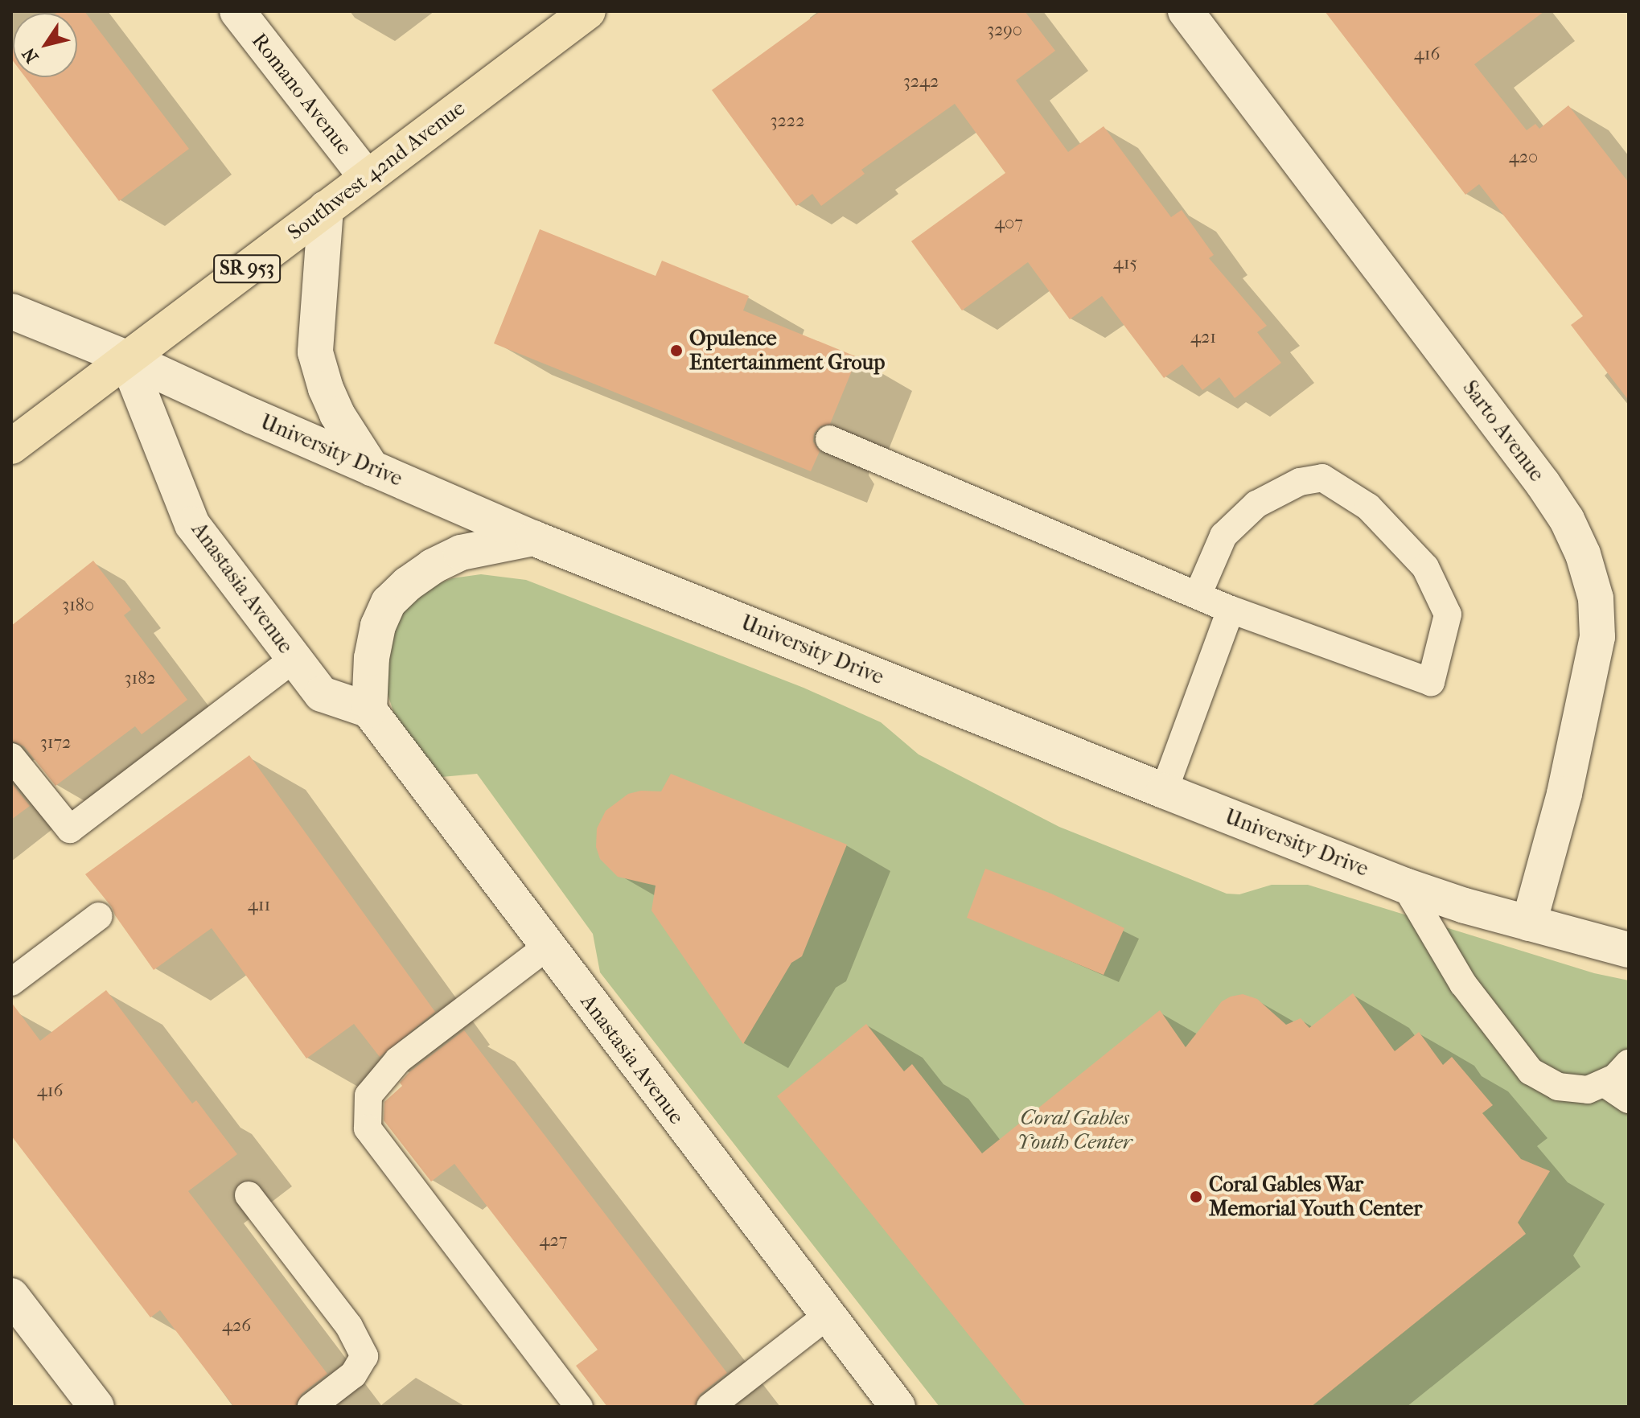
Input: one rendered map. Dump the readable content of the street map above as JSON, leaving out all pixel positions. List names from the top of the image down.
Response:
{
  "streets": {
    "main road": ["Southwest 42nd Avenue", "SR 953"],
    "street": [
      "Romano Avenue",
      "Sarto Avenue",
      "University Drive",
      "Anastasia Avenue"
    ]
  },
  "crossings": [
    ["Romano Avenue", "Southwest 42nd Avenue"],
    ["Southwest 42nd Avenue", "University Drive"],
    ["Southwest 42nd Avenue", "Anastasia Avenue"],
    ["Sarto Avenue", "University Drive"],
    ["University Drive", "Anastasia Avenue"]
  ],
  "parks": ["Coral Gables Youth Center"],
  "places": ["Opulence Entertainment Group", "Coral Gables War Memorial Youth Center"],
  "house_numbers": [
    "3290",
    "416",
    "3242",
    "3222",
    "420",
    "407",
    "415",
    "421",
    "3180",
    "3182",
    "3172",
    "411",
    "416",
    "427",
    "426"
  ],
  "north": "bottom left"
}
